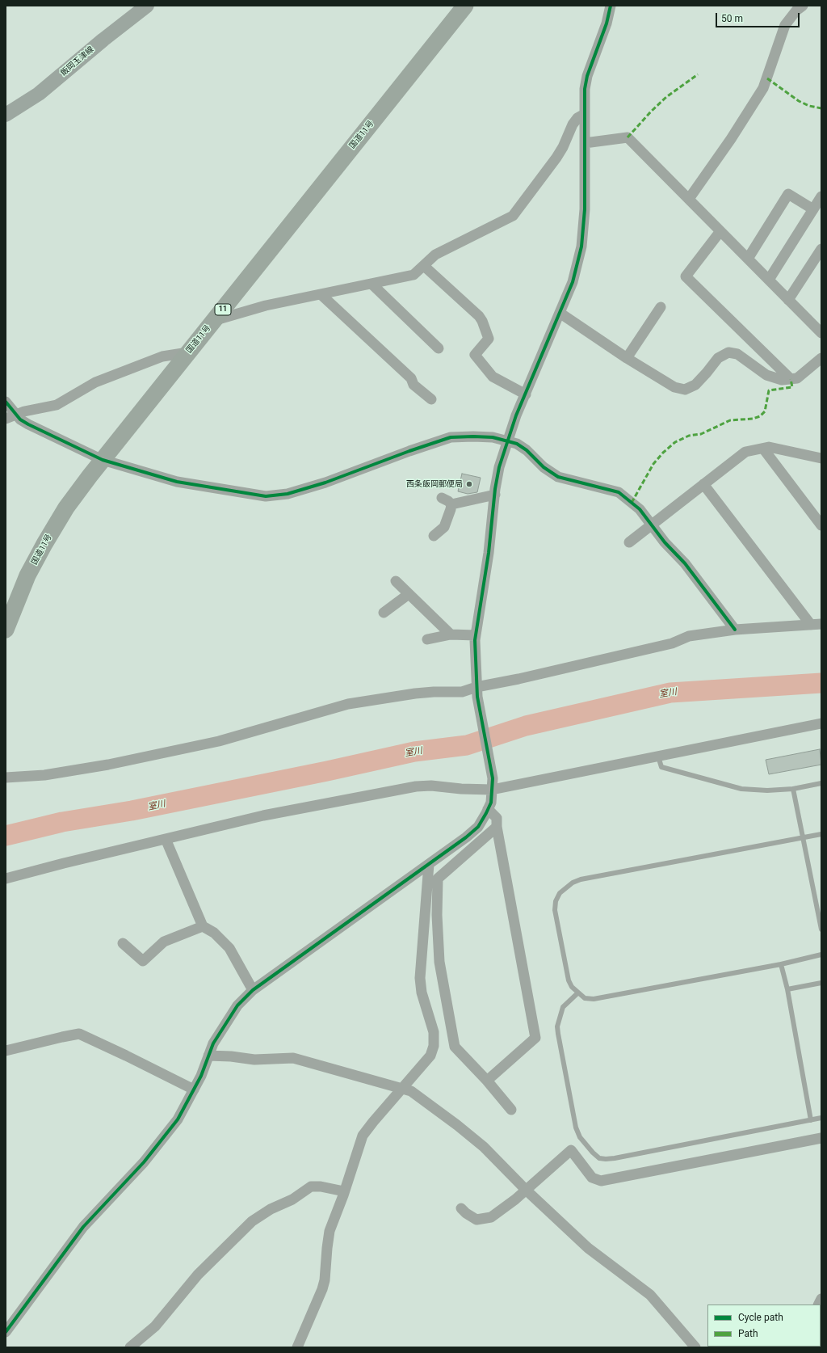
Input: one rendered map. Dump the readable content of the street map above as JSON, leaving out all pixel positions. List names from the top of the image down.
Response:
{
  "streets": {
    "highway": ["国道11号", "11"],
    "main road": ["飯岡玉津線"]
  },
  "water": ["室川"],
  "places": ["西条飯岡郵便局"],
  "legend": ["Cycle path", "Path"],
  "scale_bar": "50 m"
}
